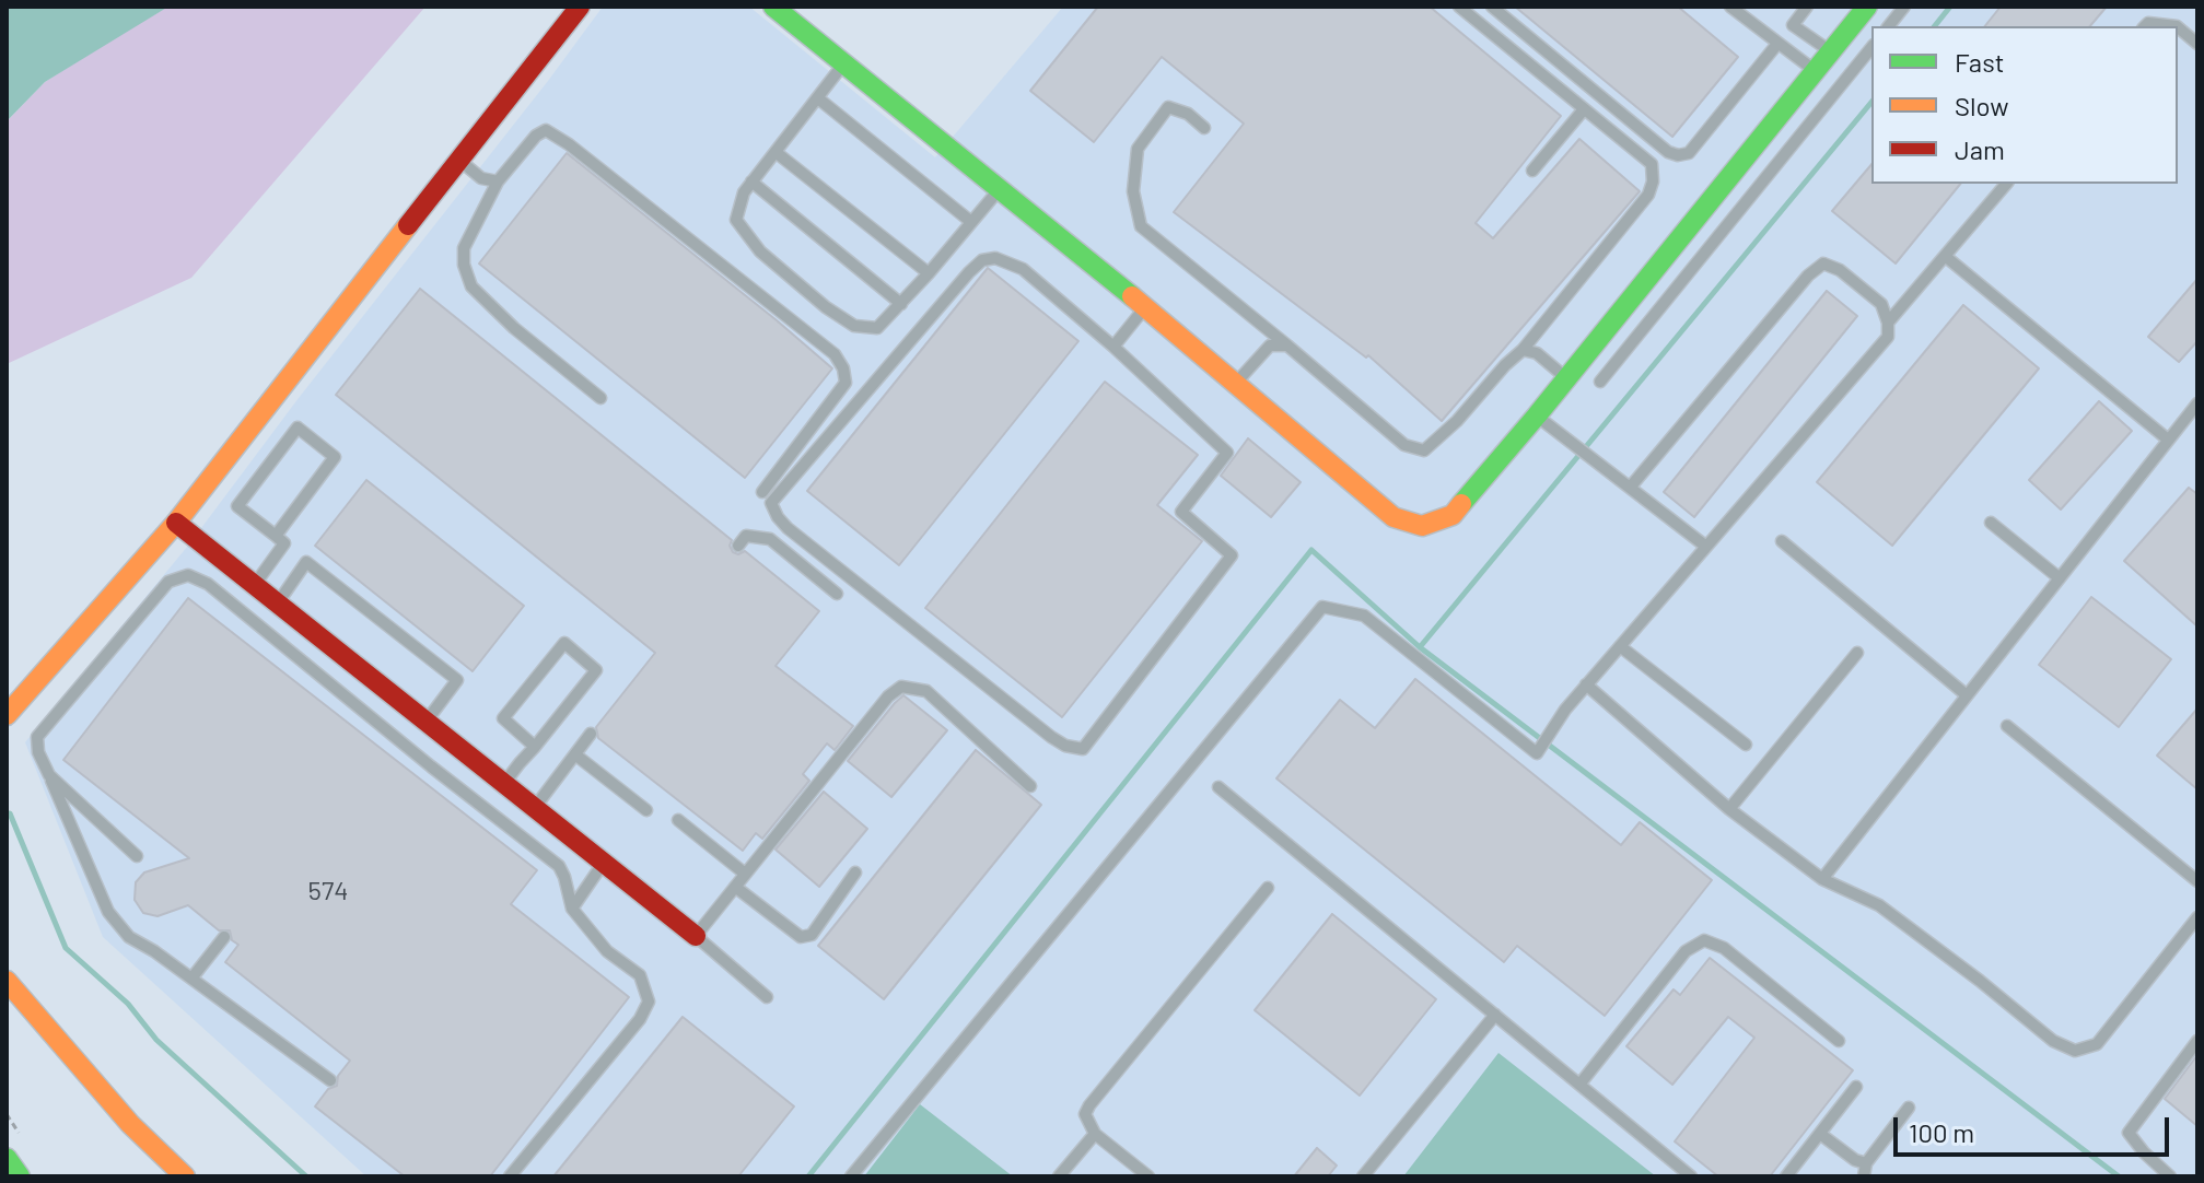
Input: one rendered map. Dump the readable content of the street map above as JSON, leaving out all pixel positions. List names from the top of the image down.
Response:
{
  "house_numbers": ["574"],
  "legend": ["Fast", "Slow", "Jam"],
  "scale_bar": "100 m"
}
